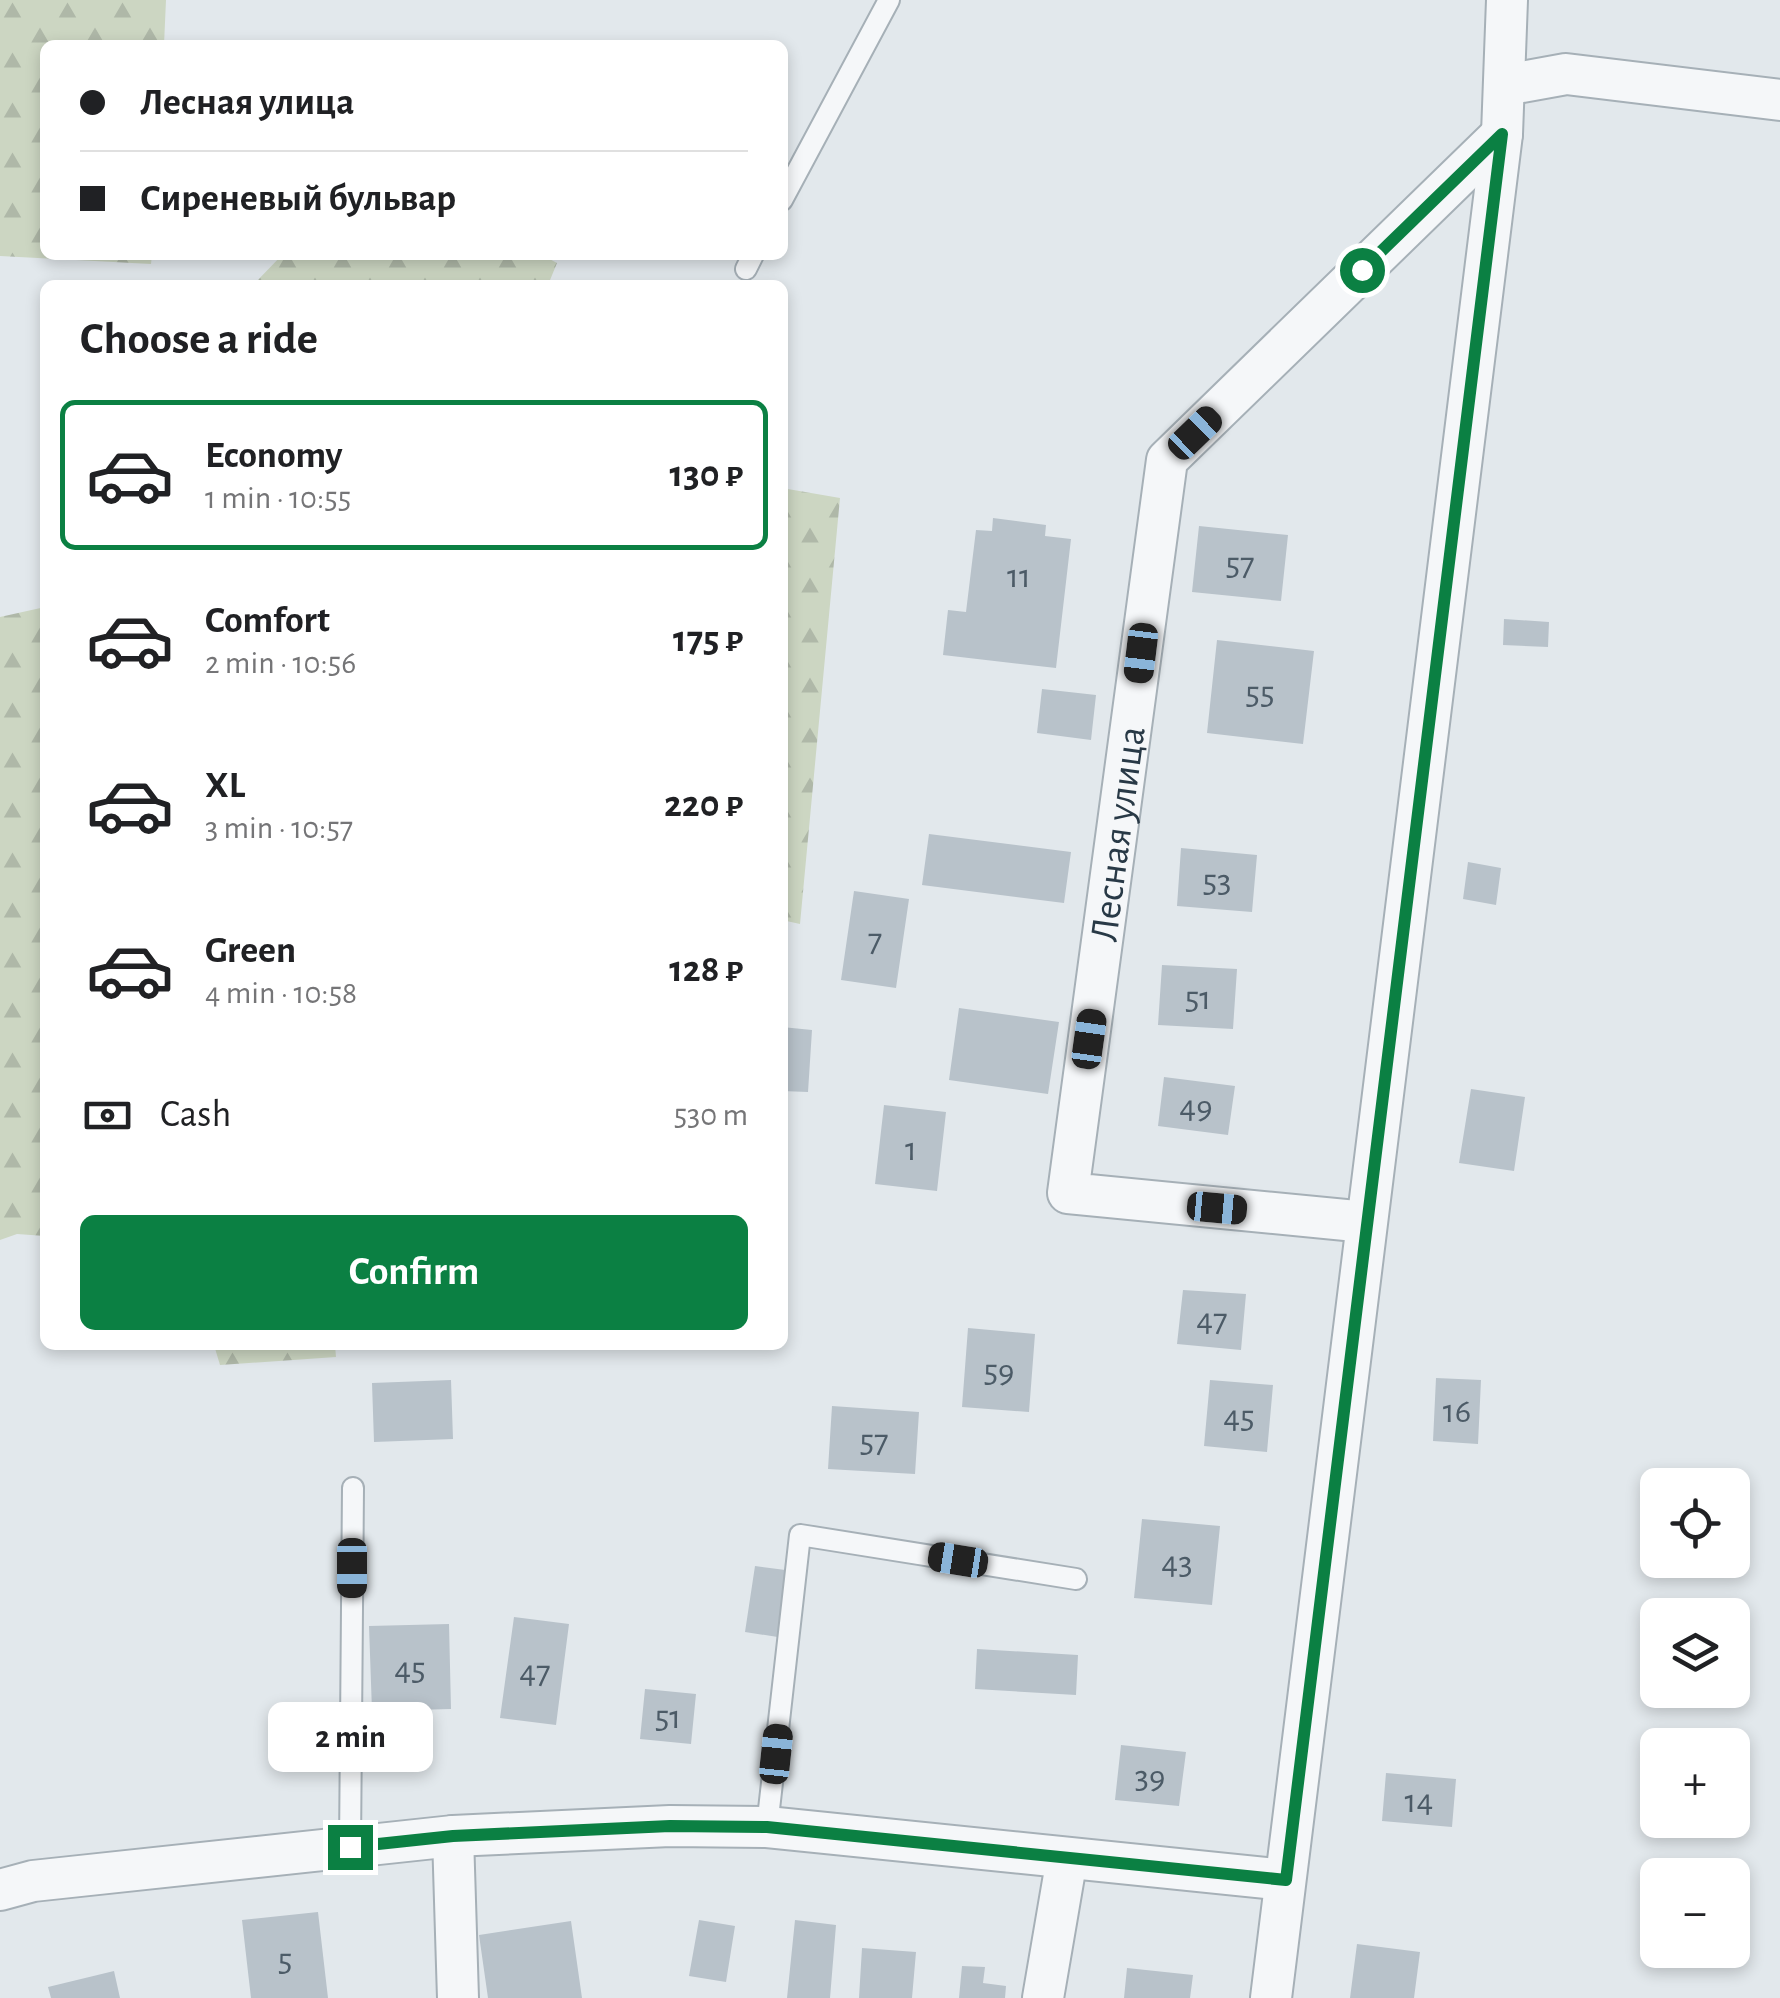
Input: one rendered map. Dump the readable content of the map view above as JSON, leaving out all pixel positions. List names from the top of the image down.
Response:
{
  "streets": {
    "street": ["Лесная улица"]
  },
  "house_numbers": [
    "57",
    "11",
    "55",
    "53",
    "7",
    "51",
    "49",
    "1",
    "47",
    "59",
    "16",
    "45",
    "57",
    "43",
    "45",
    "47",
    "51",
    "39",
    "14",
    "5"
  ],
  "page": {
    "banner": ["Лесная улица", "Сиреневый бульвар"],
    "heading": "Choose a ride",
    "list": [
      {
        "name": "Economy",
        "note": "1 min · 10:55",
        "value": "130 ₽"
      },
      {
        "name": "Comfort",
        "note": "2 min · 10:56",
        "value": "175 ₽"
      },
      {
        "name": "XL",
        "note": "3 min · 10:57",
        "value": "220 ₽"
      },
      {
        "name": "Green",
        "note": "4 min · 10:58",
        "value": "128 ₽"
      }
    ],
    "pay": ["Cash", "530 m"],
    "buttons": "Confirm",
    "map_buttons": ["+", "−"],
    "bubble": "2 min"
  }
}
